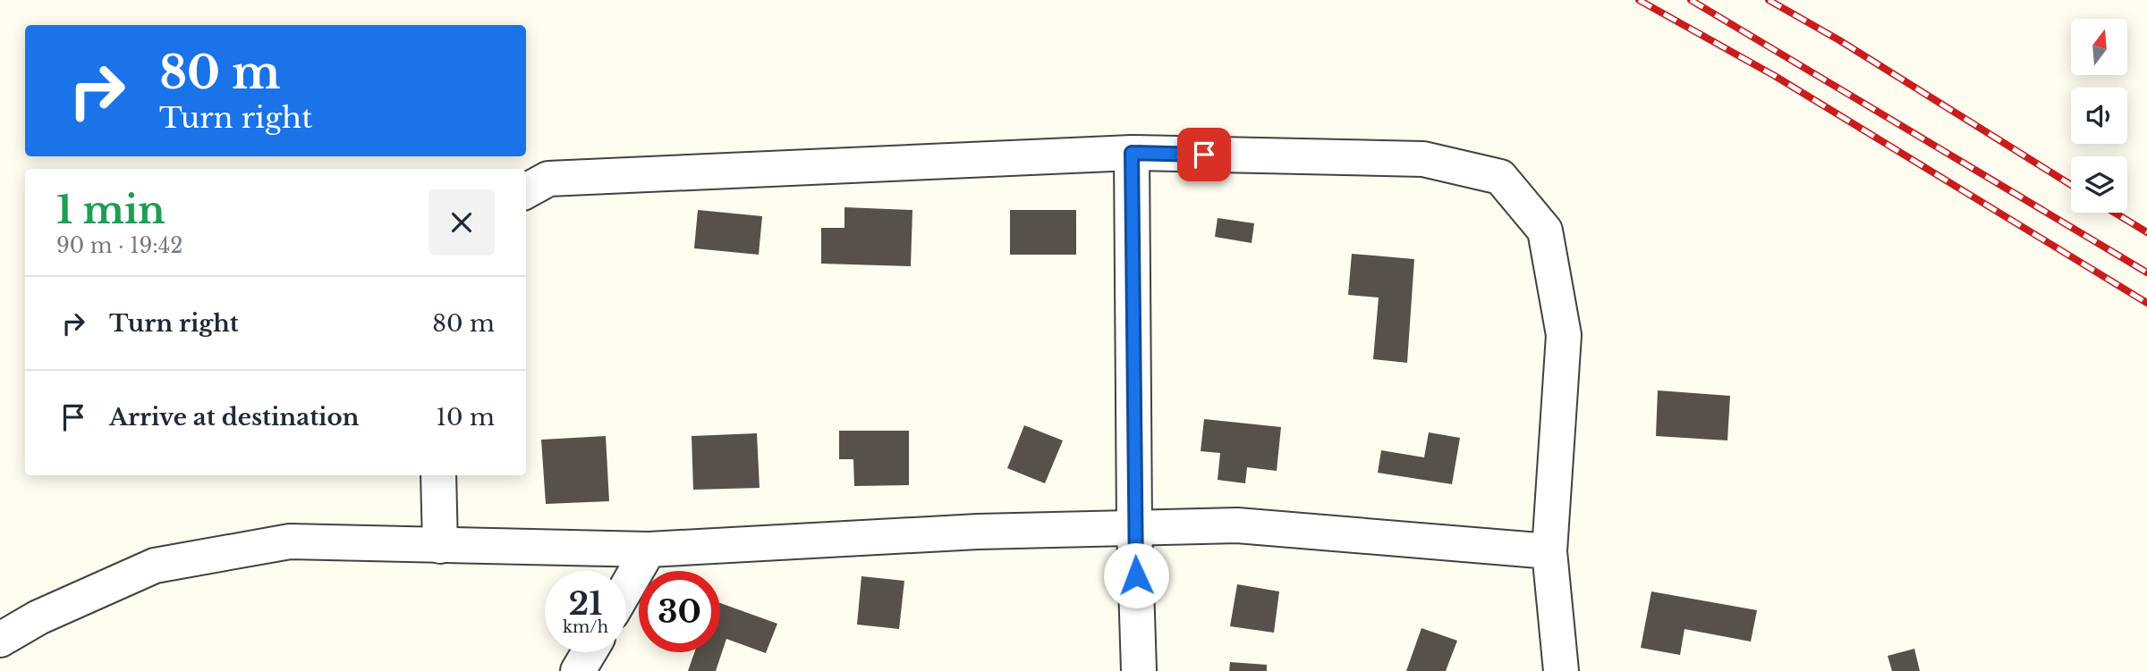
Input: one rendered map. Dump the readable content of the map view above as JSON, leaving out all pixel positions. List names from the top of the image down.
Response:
{
  "north": "top",
  "page": {
    "turn": ["80 m", "Turn right"],
    "heading": ["1 min", "90 m · 19:42"],
    "list": [
      {
        "name": "Turn right",
        "value": "80 m"
      },
      {
        "name": "Arrive at destination",
        "value": "10 m"
      }
    ],
    "speed": "21 km/h",
    "limit": "30"
  }
}
